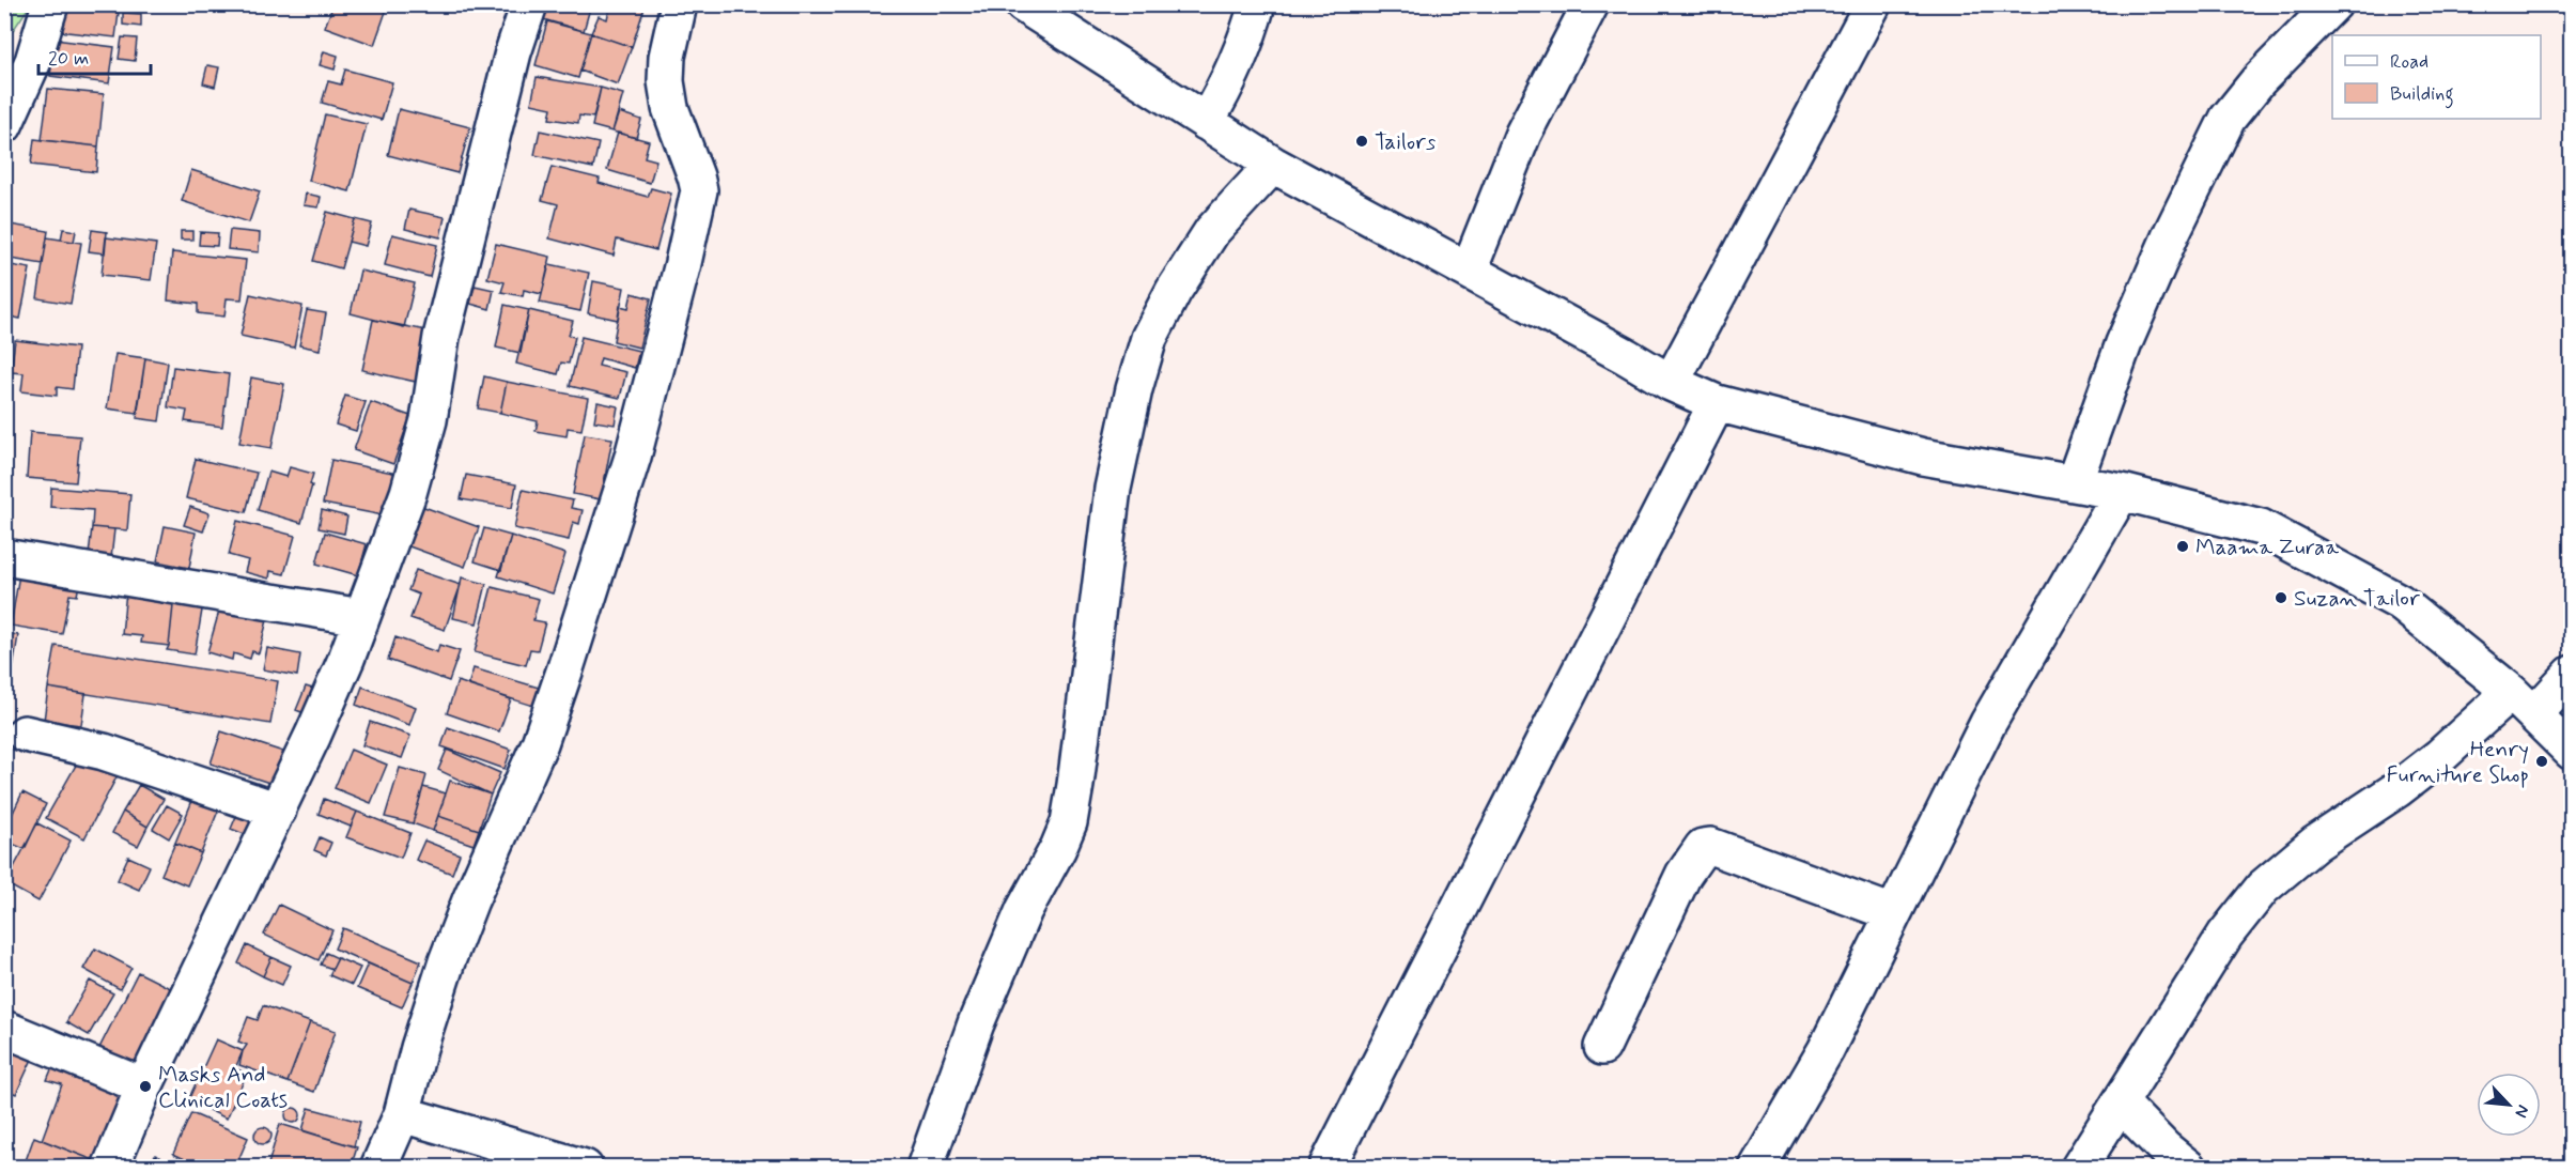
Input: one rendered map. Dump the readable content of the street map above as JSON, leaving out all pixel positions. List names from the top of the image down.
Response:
{
  "places": [
    "Tailors",
    "Maama Zuraa",
    "Suzan Tailor",
    "Henry Furniture Shop",
    "Masks And Clinical Coats"
  ],
  "legend": ["Road", "Building"],
  "scale_bar": "20 m",
  "north": "bottom right"
}
